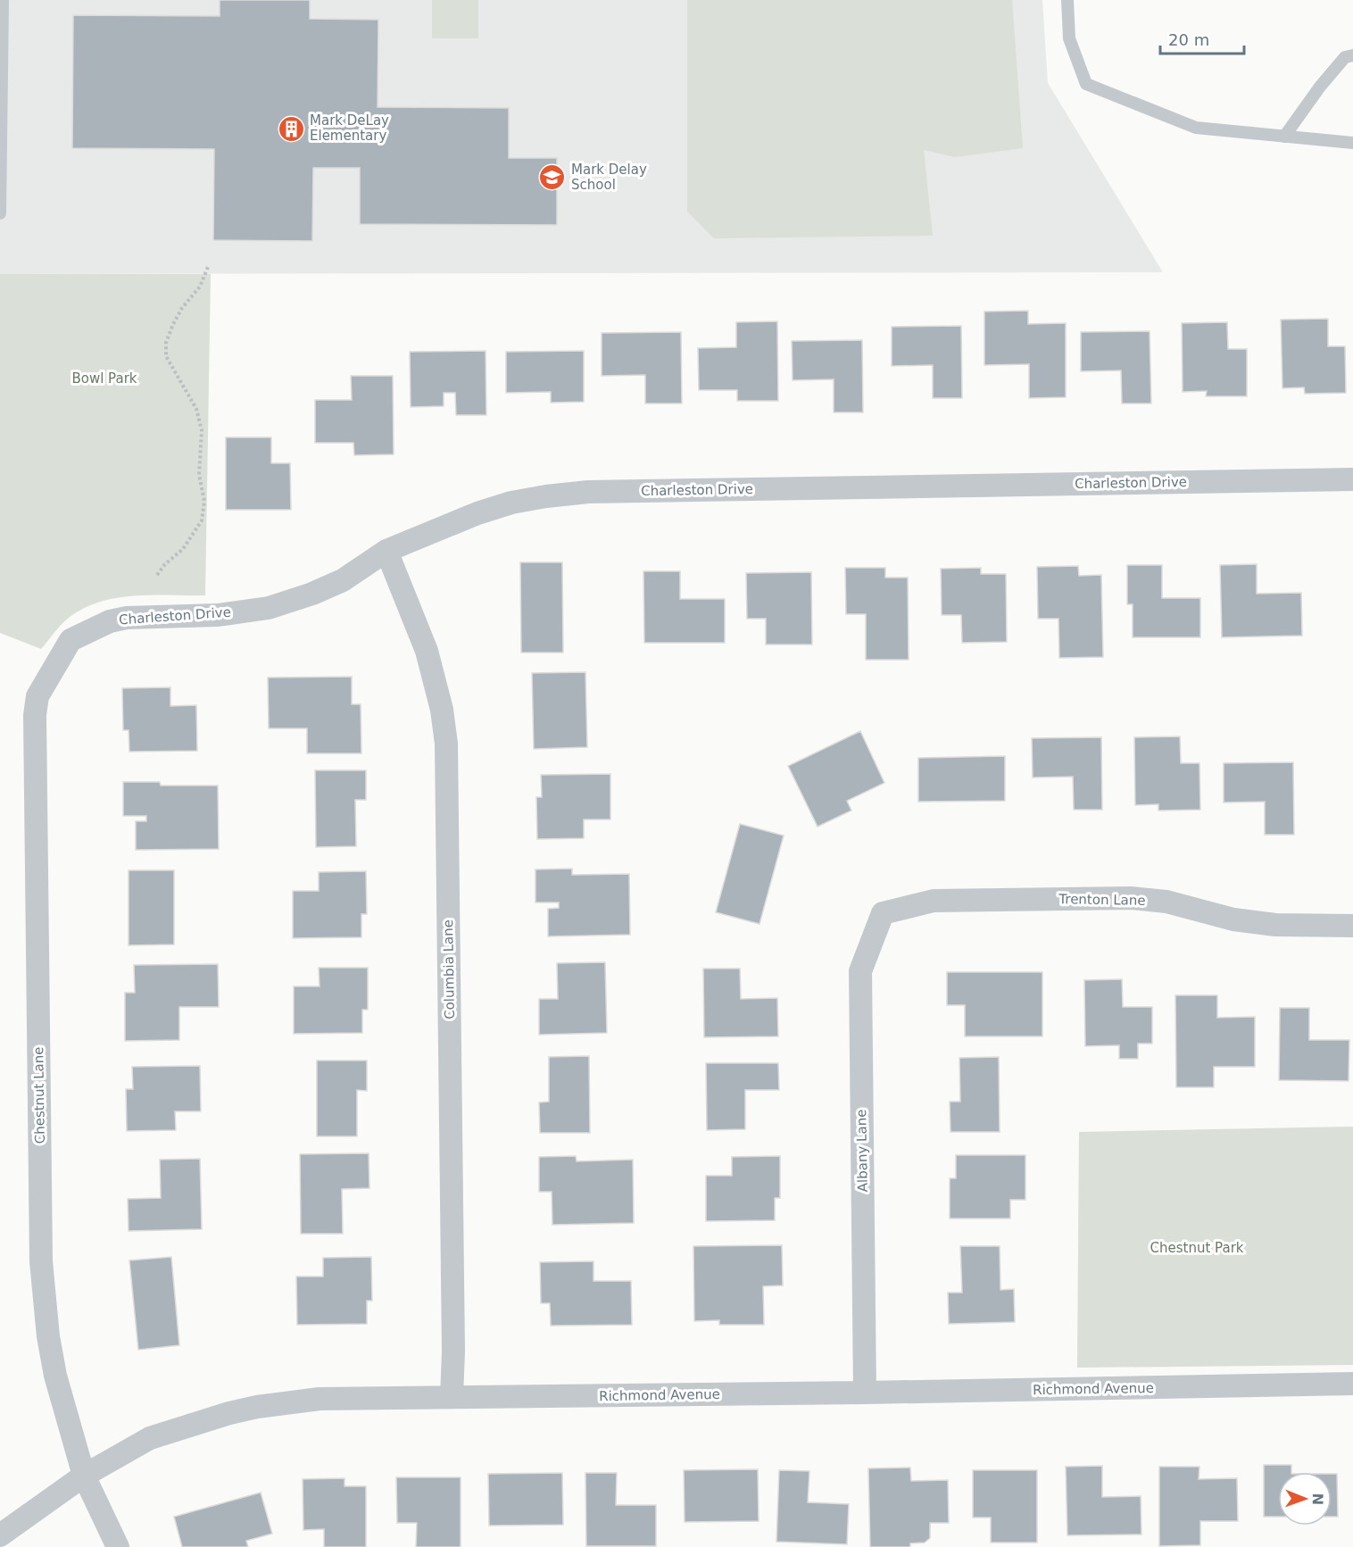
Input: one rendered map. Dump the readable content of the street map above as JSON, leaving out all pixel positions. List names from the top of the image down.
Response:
{
  "streets": {
    "street": [
      "Charleston Drive",
      "Trenton Lane",
      "Columbia Lane",
      "Chestnut Lane",
      "Albany Lane",
      "Richmond Avenue"
    ]
  },
  "crossings": [
    ["Charleston Drive", "Columbia Lane"],
    ["Charleston Drive", "Chestnut Lane"],
    ["Trenton Lane", "Albany Lane"],
    ["Columbia Lane", "Richmond Avenue"],
    ["Chestnut Lane", "Richmond Avenue"],
    ["Albany Lane", "Richmond Avenue"]
  ],
  "parks": ["Bowl Park", "Chestnut Park"],
  "places": {
    "building": ["Mark DeLay Elementary"],
    "school or university": ["Mark Delay School"]
  },
  "scale_bar": "20 m",
  "north": "right"
}
